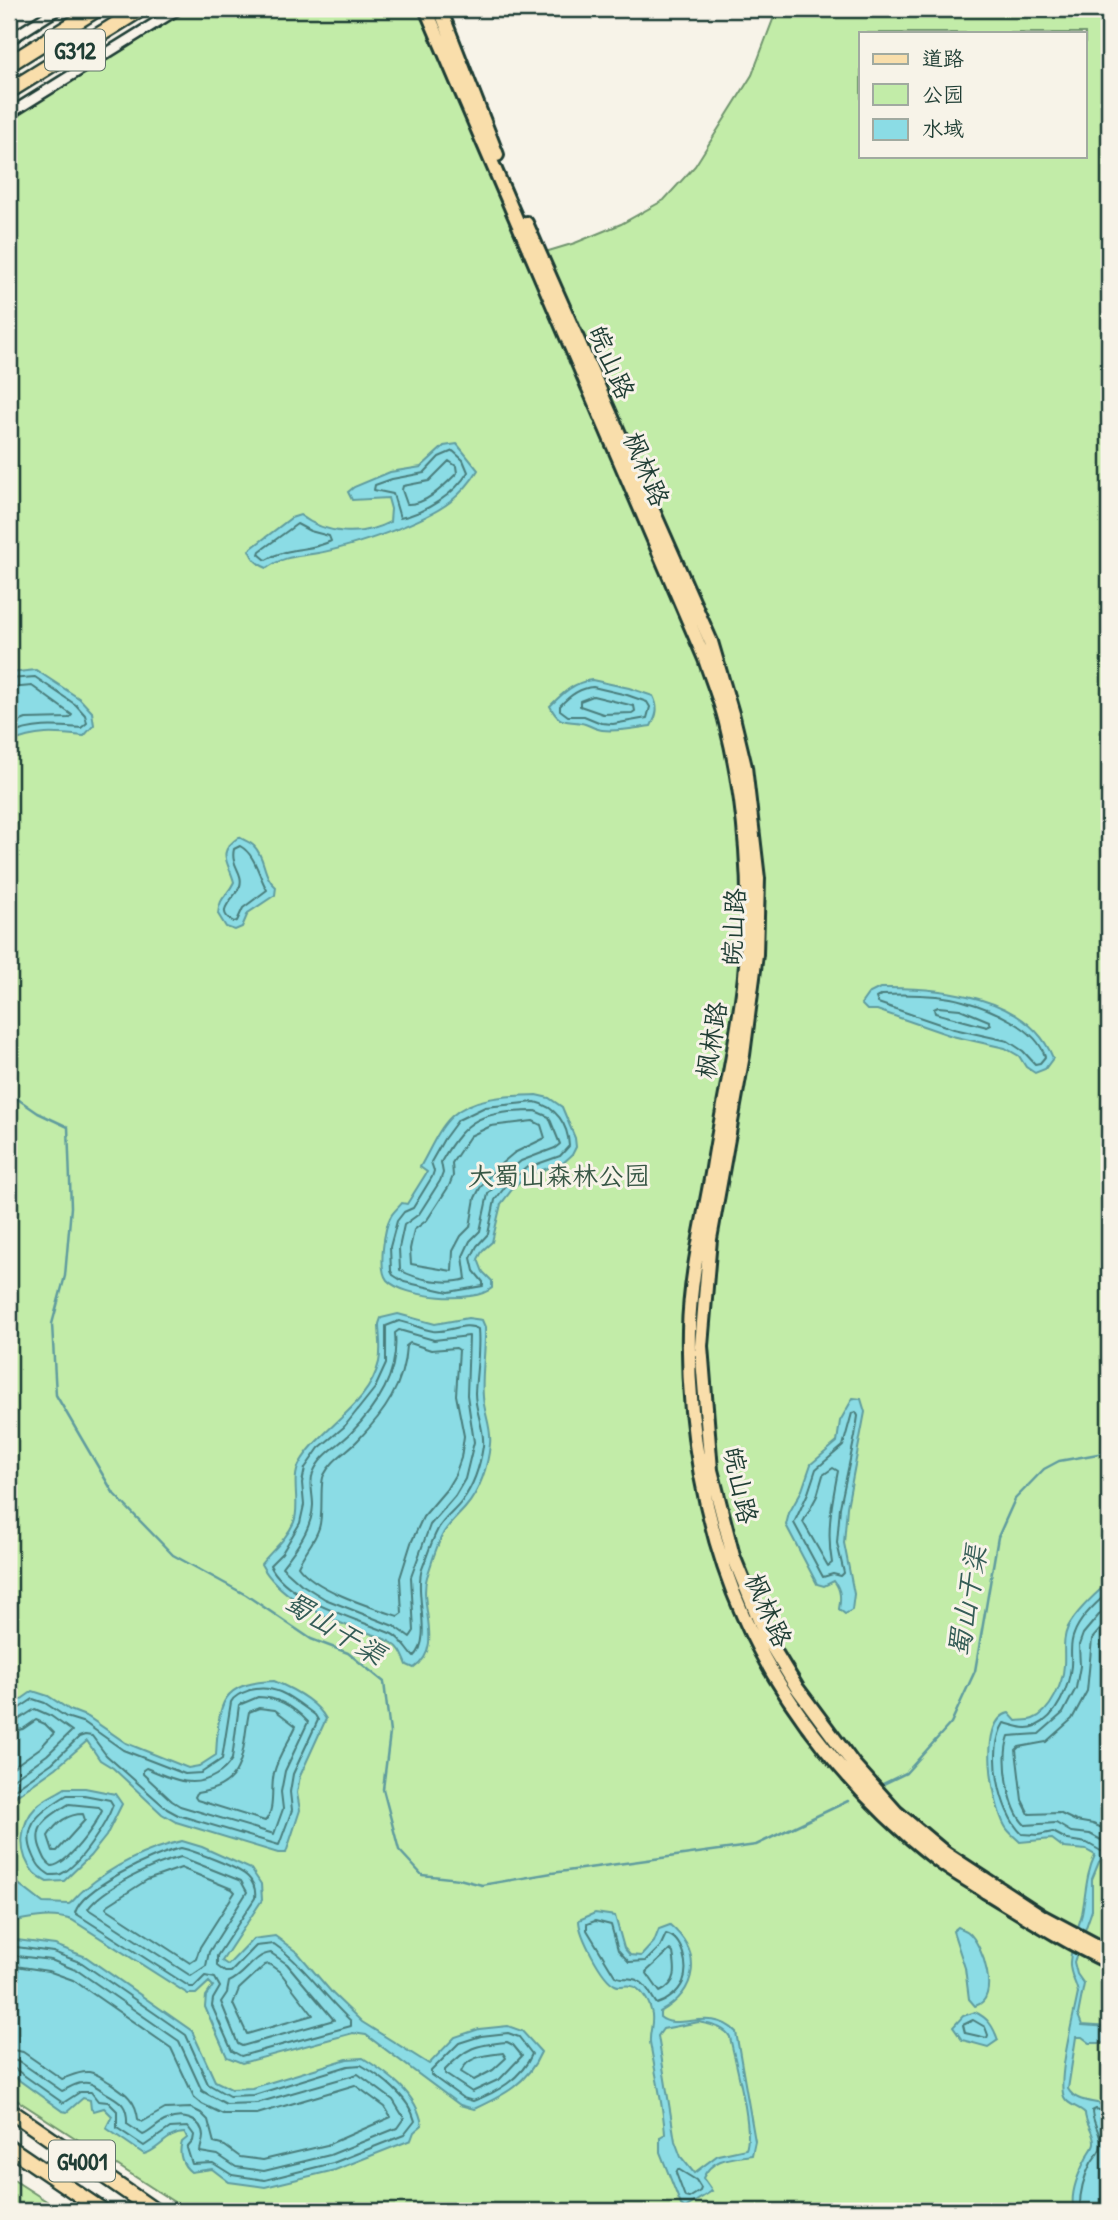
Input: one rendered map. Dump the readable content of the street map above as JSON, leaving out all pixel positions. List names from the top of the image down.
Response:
{
  "streets": {
    "highway": ["G312", "G4001"],
    "main road": ["皖山路", "枫林路"]
  },
  "crossings": [
    ["皖山路", "枫林路"]
  ],
  "water": ["蜀山干渠"],
  "parks": ["大蜀山森林公园"],
  "legend": ["道路", "公园", "水域"]
}
